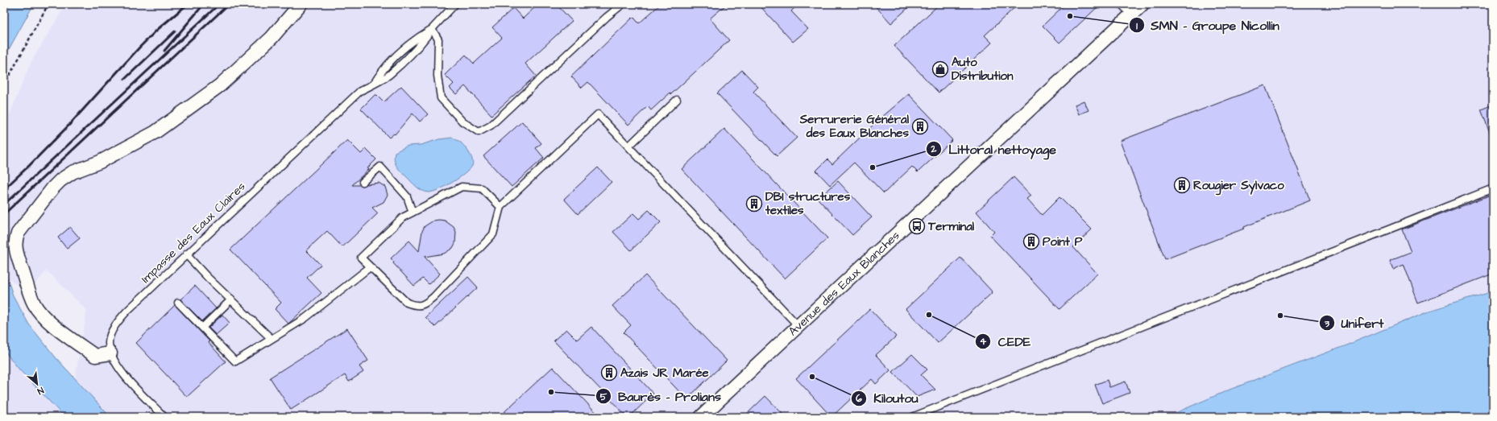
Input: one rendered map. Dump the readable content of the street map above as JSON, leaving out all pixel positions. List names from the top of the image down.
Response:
{
  "streets": {
    "street": ["Avenue des Eaux Blanches"],
    "lane": ["Impasse des Eaux Claires"]
  },
  "places": {
    "other": [
      "SMN - Groupe Nicollin",
      "Littoral nettoyage",
      "CEDE",
      "Unifert",
      "Kiloutou",
      "Baurès - Prolians"
    ],
    "shop": ["Auto Distribution"],
    "building": [
      "Serrurerie Général des Eaux Blanches",
      "Rougier Sylvaco",
      "DBI structures textiles",
      "Point P",
      "Azais JR Marée"
    ],
    "bus stop": ["Terminal"]
  },
  "north": "bottom right"
}
